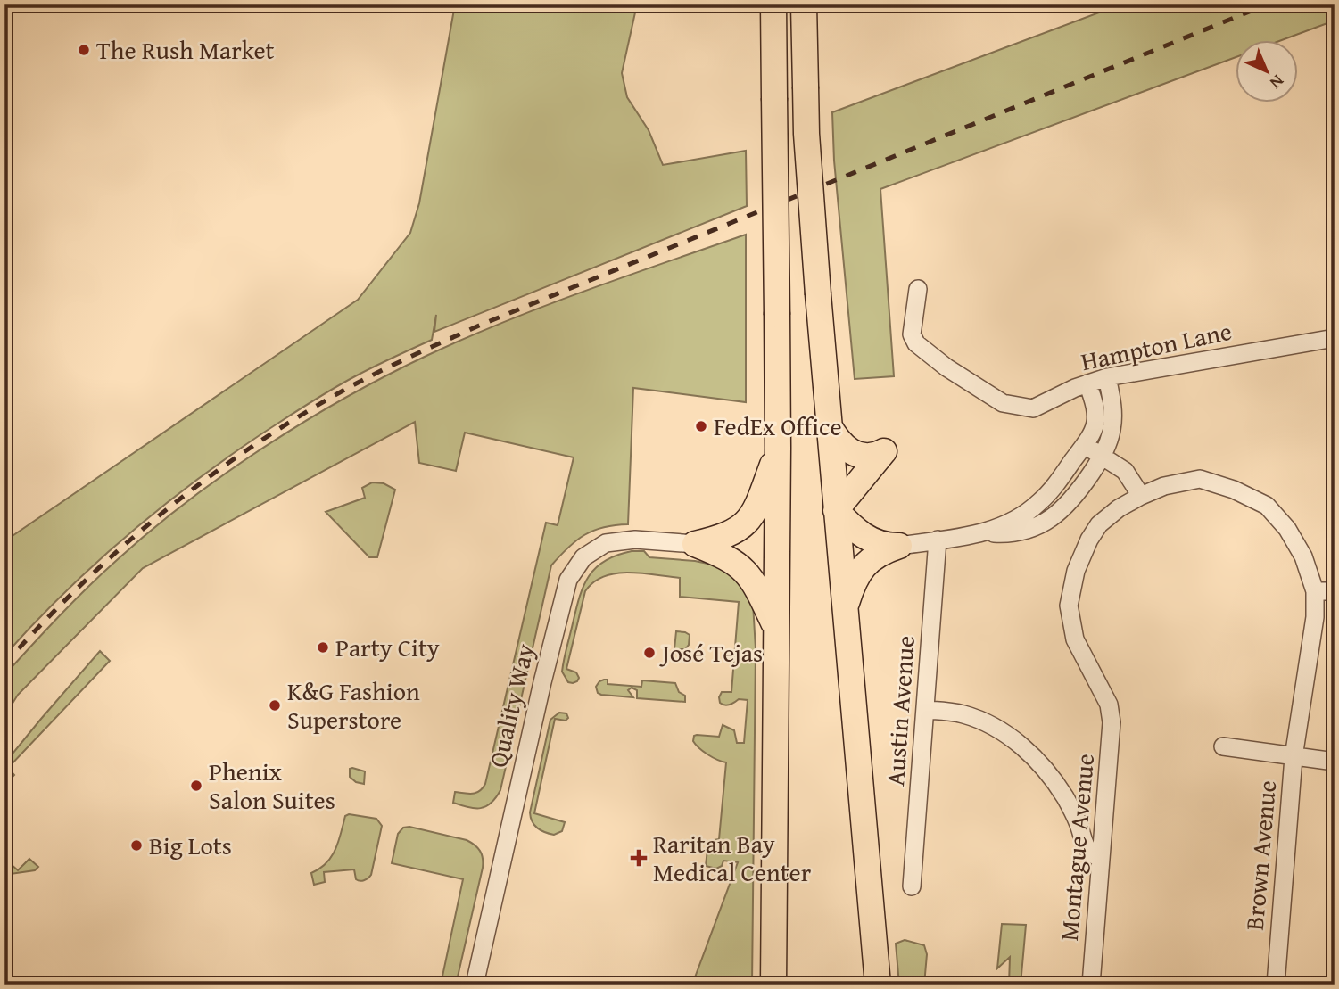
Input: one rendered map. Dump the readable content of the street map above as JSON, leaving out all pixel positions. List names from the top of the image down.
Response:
{
  "streets": {
    "street": [
      "Hampton Lane",
      "Quality Way",
      "Austin Avenue",
      "Montague Avenue",
      "Brown Avenue"
    ]
  },
  "crossings": [
    ["Montague Avenue", "Brown Avenue"]
  ],
  "places": {
    "other": [
      "The Rush Market",
      "FedEx Office",
      "Party City",
      "José Tejas",
      "K&G Fashion Superstore",
      "Phenix Salon Suites",
      "Big Lots"
    ],
    "health": ["Raritan Bay Medical Center"]
  },
  "north": "bottom right"
}
